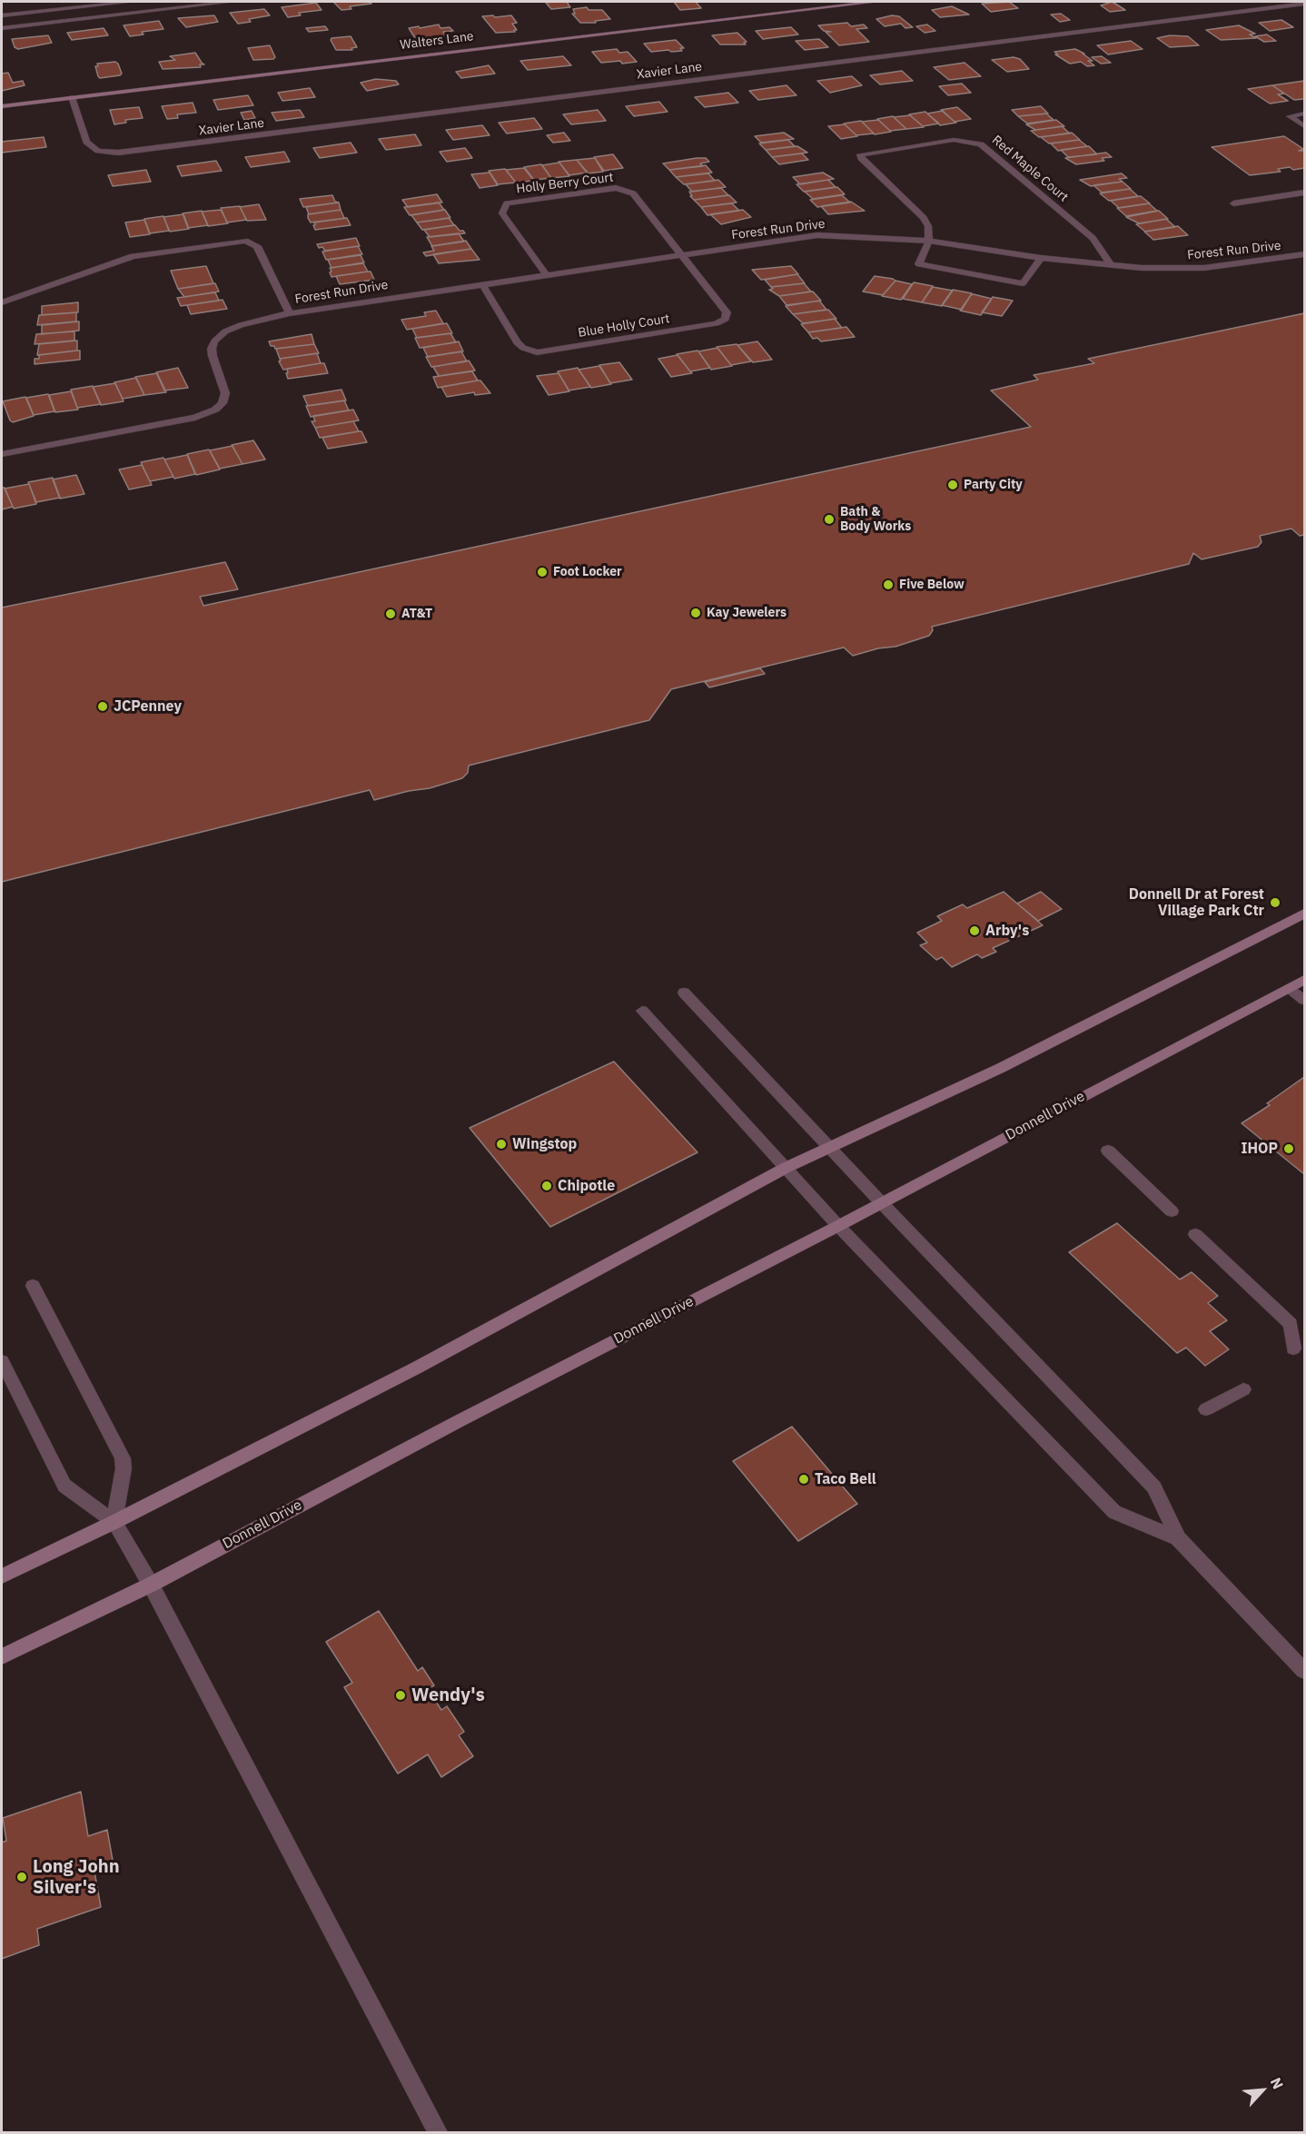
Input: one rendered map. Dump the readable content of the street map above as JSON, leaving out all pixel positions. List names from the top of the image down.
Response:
{
  "streets": {
    "street": [
      "Walters Lane",
      "Xavier Lane",
      "Red Maple Court",
      "Holly Berry Court",
      "Forest Run Drive",
      "Blue Holly Court",
      "Donnell Drive"
    ]
  },
  "crossings": [
    ["Walters Lane", "Xavier Lane"],
    ["Red Maple Court", "Forest Run Drive"],
    ["Holly Berry Court", "Forest Run Drive"],
    ["Holly Berry Court", "Blue Holly Court"],
    ["Forest Run Drive", "Blue Holly Court"]
  ],
  "places": [
    "Party City",
    "Bath & Body Works",
    "Foot Locker",
    "Five Below",
    "Kay Jewelers",
    "AT&T",
    "JCPenney",
    "Donnell Dr at Forest Village Park Ctr",
    "Arby's",
    "Wingstop",
    "IHOP",
    "Chipotle",
    "Taco Bell",
    "Wendy's",
    "Long John Silver's"
  ],
  "north": "top right"
}
